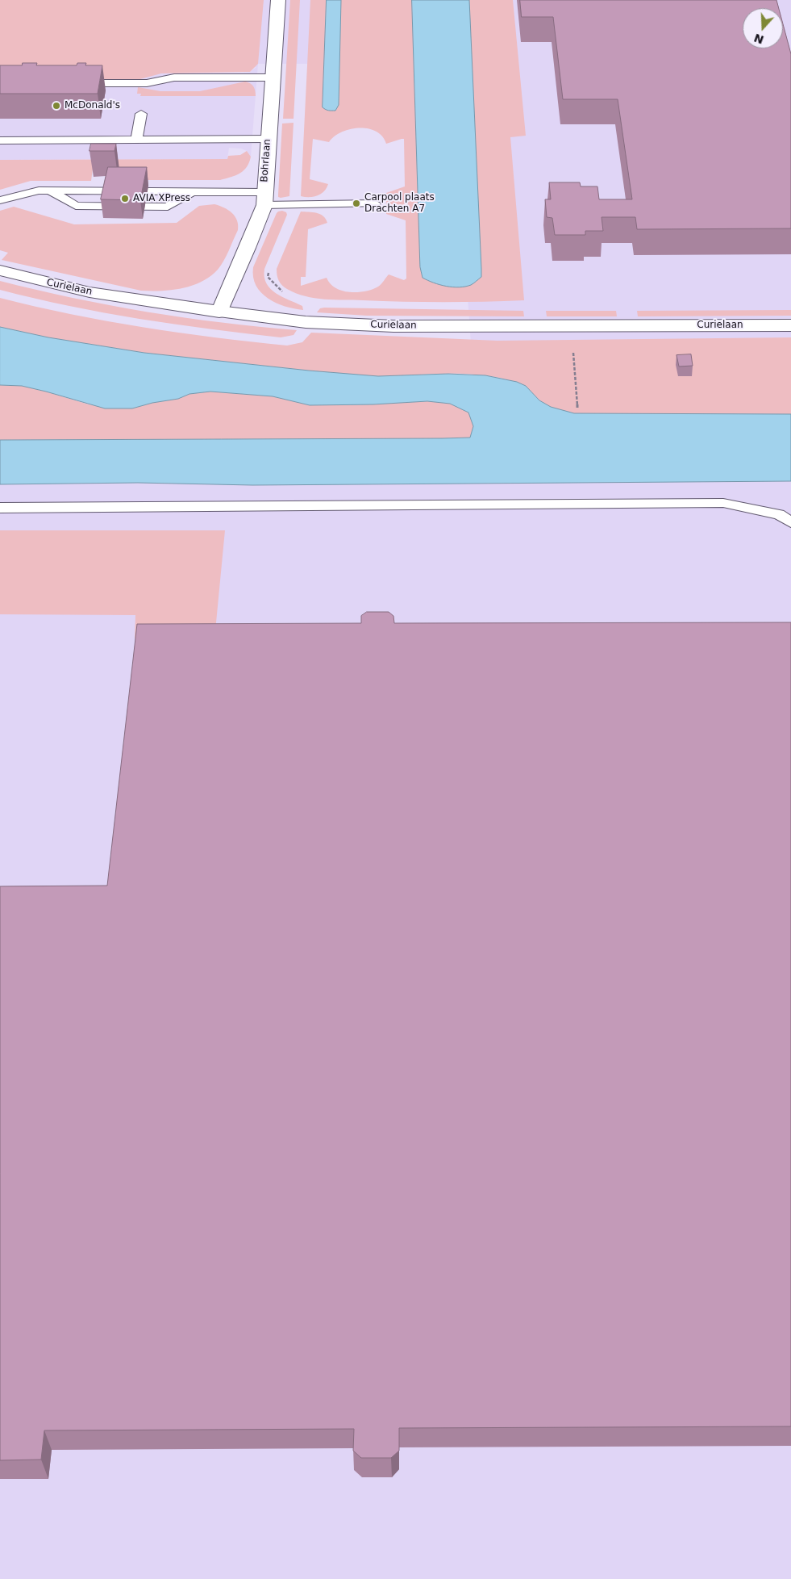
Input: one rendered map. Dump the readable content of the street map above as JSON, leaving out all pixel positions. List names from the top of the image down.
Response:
{
  "streets": {
    "main road": ["Bohrlaan", "Curielaan"]
  },
  "crossings": [
    ["Bohrlaan", "Curielaan"]
  ],
  "places": ["McDonald's", "AVIA XPress", "Carpool plaats Drachten A7"],
  "north": "bottom"
}
